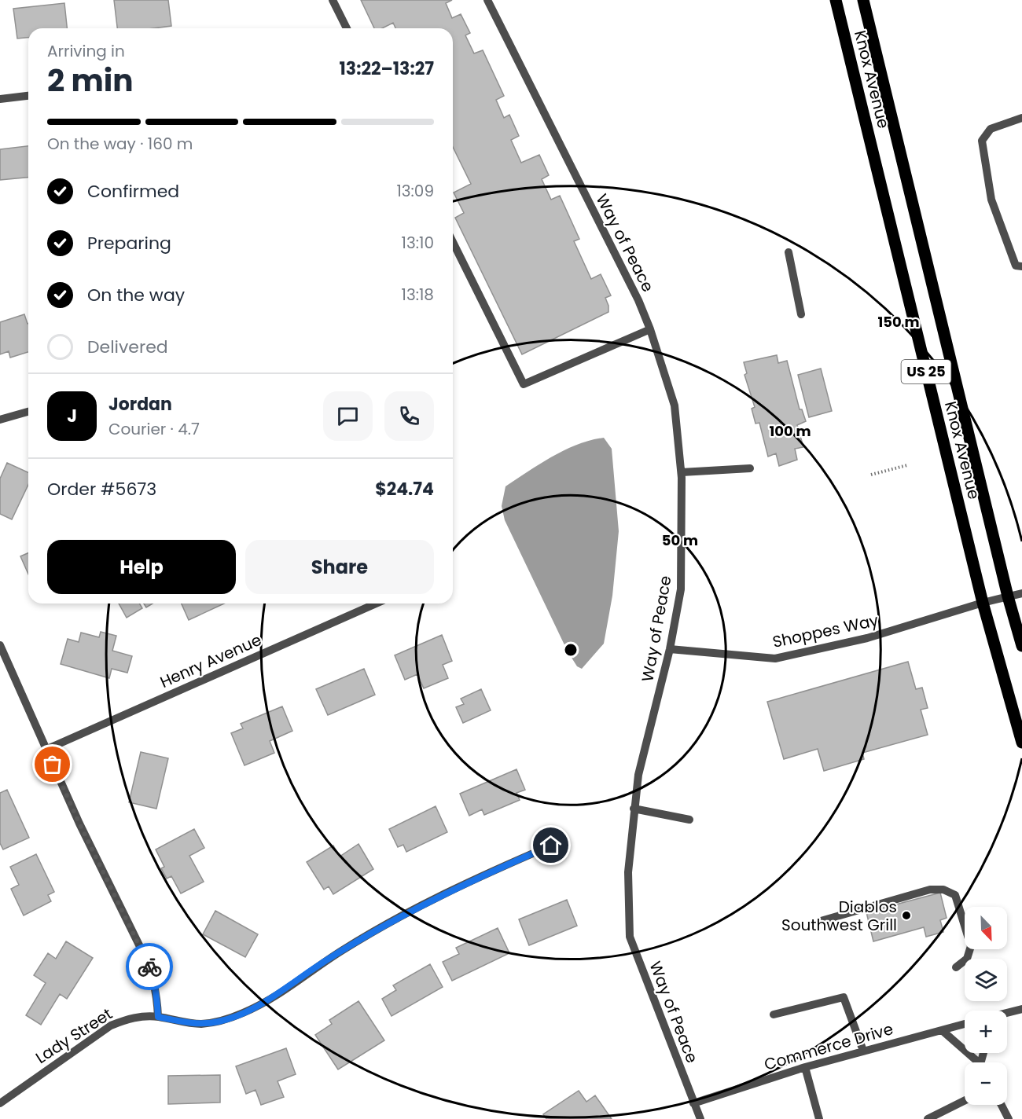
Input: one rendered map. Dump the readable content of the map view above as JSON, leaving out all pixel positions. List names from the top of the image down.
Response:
{
  "streets": {
    "main road": ["Knox Avenue", "US 25"],
    "street": [
      "Way of Peace",
      "Shoppes Way",
      "Henry Avenue",
      "Lady Street",
      "Commerce Drive"
    ]
  },
  "crossings": [
    ["Knox Avenue", "Shoppes Way"],
    ["Way of Peace", "Shoppes Way"],
    ["Way of Peace", "Commerce Drive"]
  ],
  "places": ["Diablos Southwest Grill"],
  "north": "bottom right",
  "page": {
    "heading": ["2 min", "Arriving in", "13:22–13:27"],
    "panel": [
      "Jordan",
      "Courier · 4.7",
      "Order #5673",
      "$24.74"
    ],
    "bar": "On the way · 160 m",
    "list": [
      ["Confirmed", "13:09"],
      ["Preparing", "13:10"],
      ["On the way", "13:18"],
      "Delivered"
    ],
    "round": "J",
    "buttons": ["Help", "Share"],
    "map_buttons": ["+", "−"]
  },
  "rings": ["150 m", "100 m", "50 m"]
}
